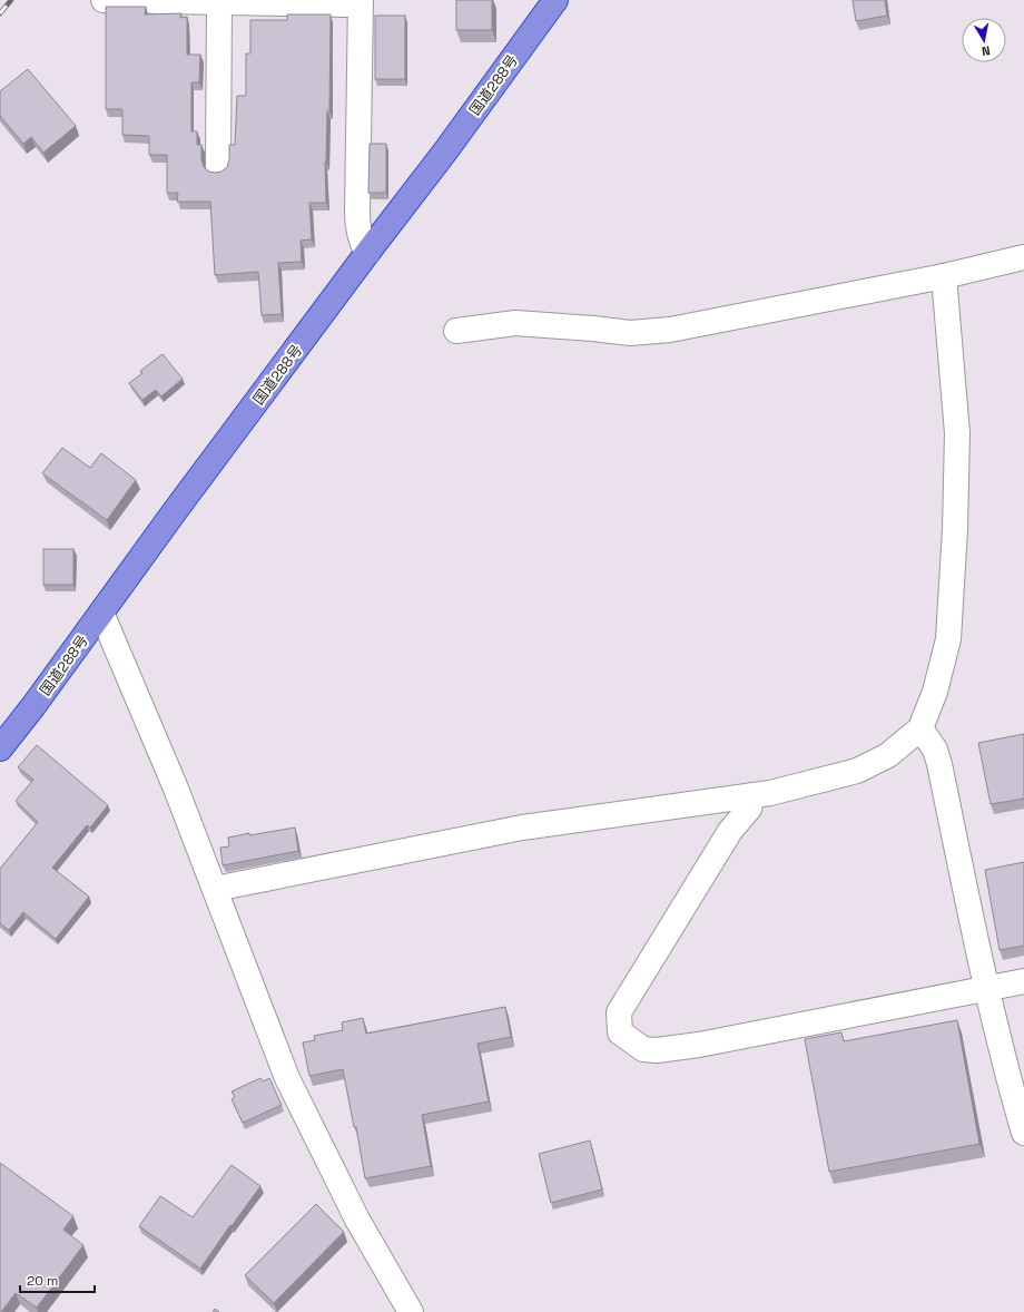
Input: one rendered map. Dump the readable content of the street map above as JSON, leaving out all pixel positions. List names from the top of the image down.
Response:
{
  "streets": {
    "highway": ["国道288号"]
  },
  "scale_bar": "20 m",
  "north": "bottom"
}
